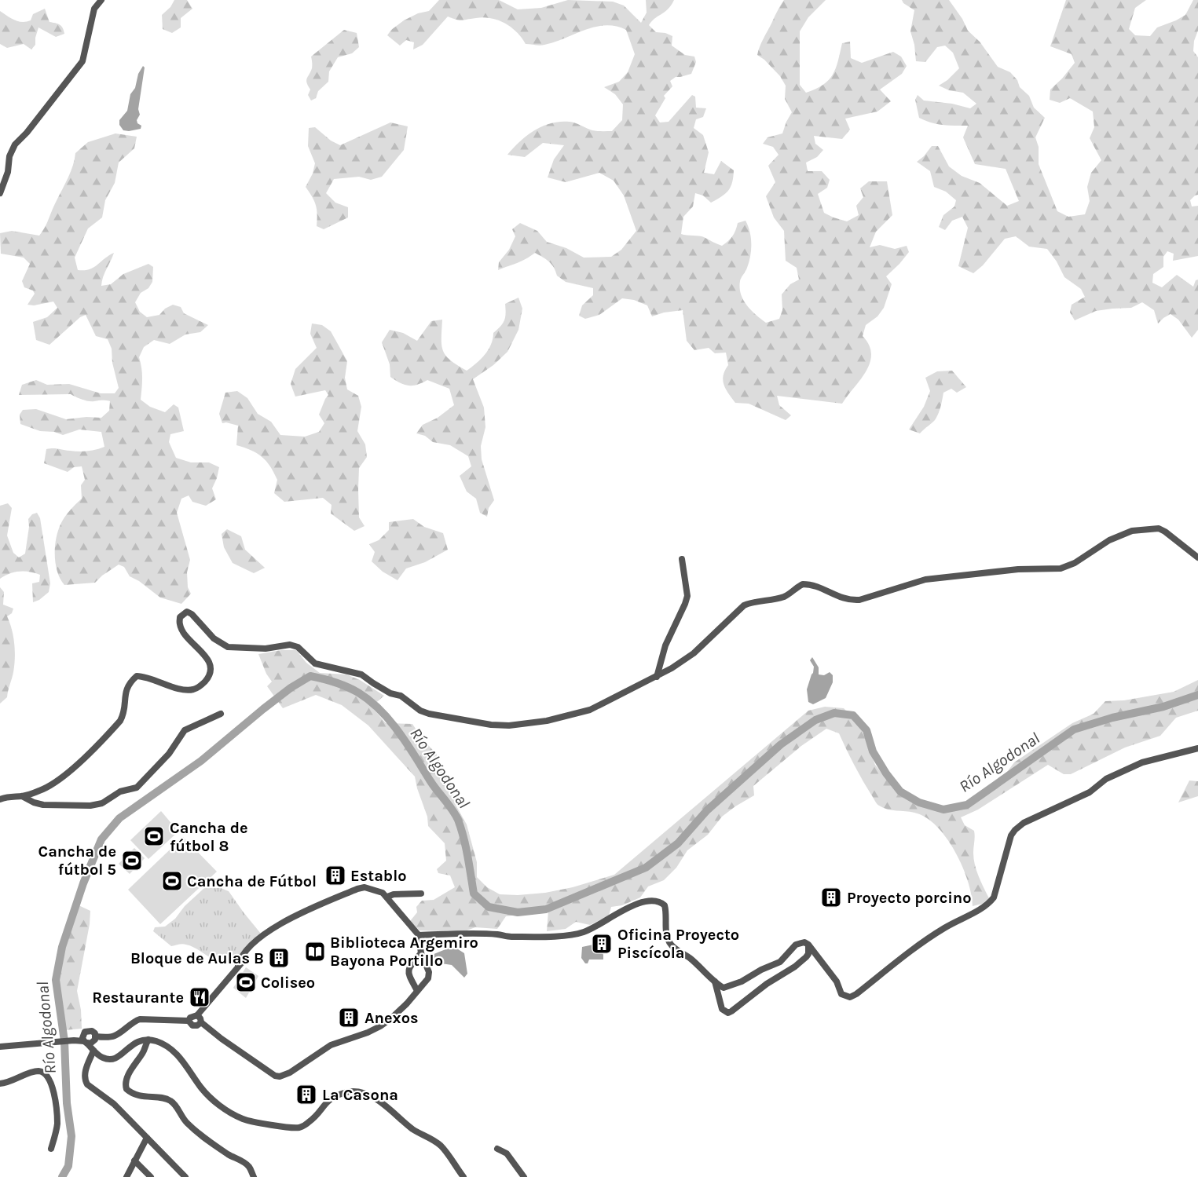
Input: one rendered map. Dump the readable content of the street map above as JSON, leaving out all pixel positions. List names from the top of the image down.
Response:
{
  "water": ["Río Algodonal"],
  "places": {
    "sports": [
      "Cancha de fútbol 8",
      "Cancha de fútbol 5",
      "Cancha de Fútbol",
      "Coliseo"
    ],
    "building": [
      "Establo",
      "Proyecto porcino",
      "Oficina Proyecto Piscícola",
      "Bloque de Aulas B",
      "Anexos",
      "La Casona"
    ],
    "library": ["Biblioteca Argemiro Bayona Portillo"],
    "restaurant": ["Restaurante"]
  }
}
